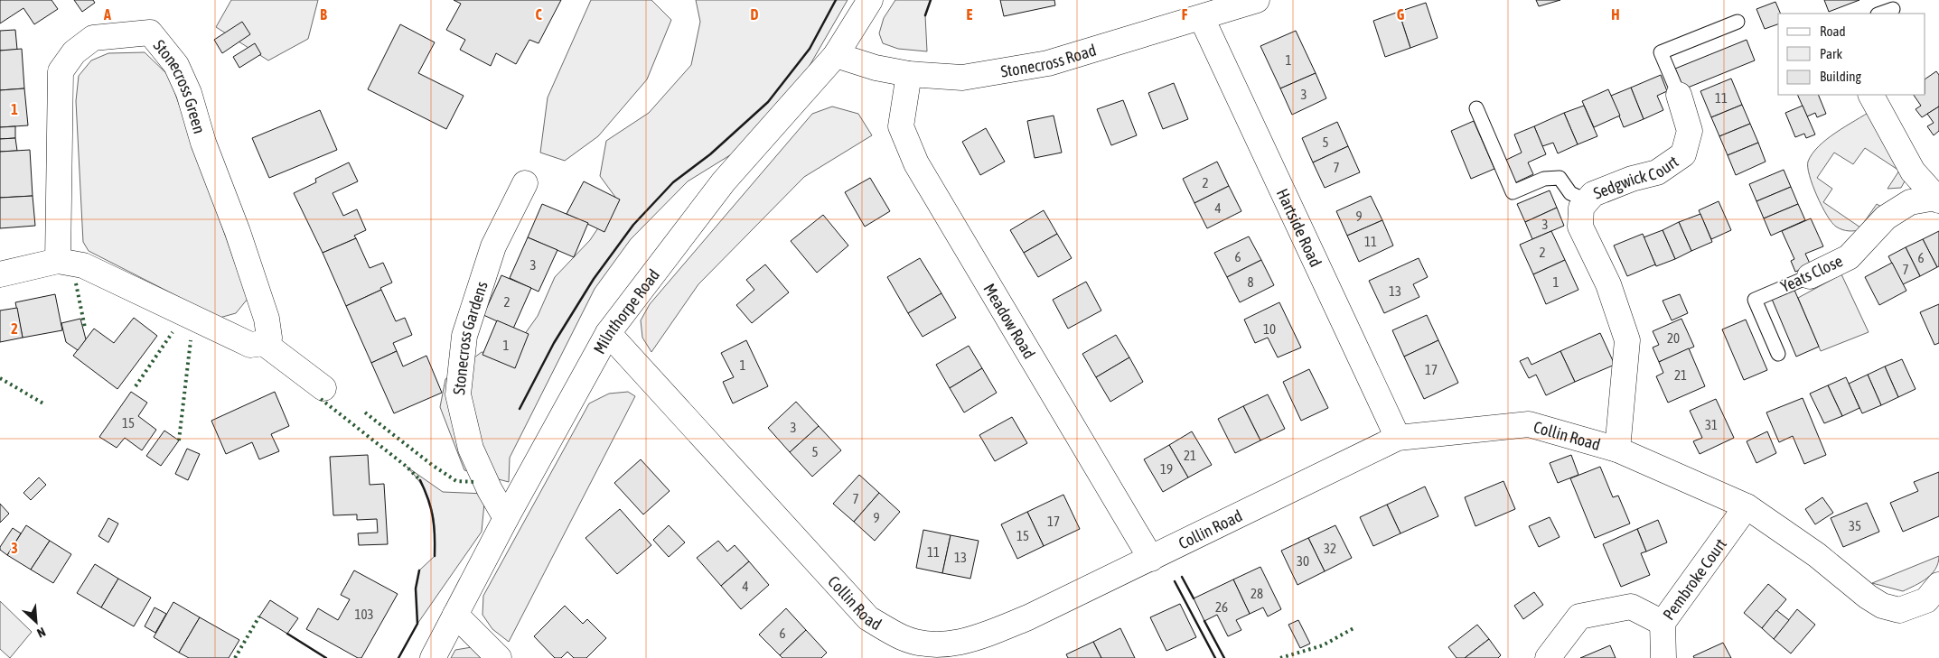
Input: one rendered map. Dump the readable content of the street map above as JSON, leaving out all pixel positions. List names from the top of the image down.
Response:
{
  "streets": {
    "main road": [
      "Stonecross Road",
      "Stonecross Green",
      "Sedgwick Court",
      "Hartside Road",
      "Yeats Close",
      "Milnthorpe Road",
      "Meadow Road",
      "Stonecross Gardens",
      "Collin Road",
      "Pembroke Court"
    ]
  },
  "crossings": [
    ["Stonecross Road", "Hartside Road"],
    ["Stonecross Road", "Milnthorpe Road"],
    ["Stonecross Road", "Meadow Road"],
    ["Sedgwick Court", "Collin Road"],
    ["Hartside Road", "Collin Road"],
    ["Milnthorpe Road", "Stonecross Gardens"],
    ["Milnthorpe Road", "Collin Road"],
    ["Meadow Road", "Collin Road"],
    ["Collin Road", "Pembroke Court"]
  ],
  "house_numbers": [
    "1",
    "3",
    "11",
    "5",
    "7",
    "2",
    "4",
    "9",
    "3",
    "11",
    "2",
    "6",
    "6",
    "3",
    "7",
    "8",
    "1",
    "13",
    "2",
    "10",
    "20",
    "1",
    "1",
    "17",
    "21",
    "15",
    "31",
    "3",
    "5",
    "21",
    "19",
    "7",
    "9",
    "17",
    "35",
    "15",
    "32",
    "11",
    "13",
    "30",
    "4",
    "28",
    "26",
    "103",
    "6"
  ],
  "legend": ["Road", "Park", "Building"],
  "north": "bottom right",
  "grid": {
    "columns": [
      "A",
      "B",
      "C",
      "D",
      "E",
      "F",
      "G",
      "H"
    ],
    "rows": ["1", "2", "3"]
  }
}
